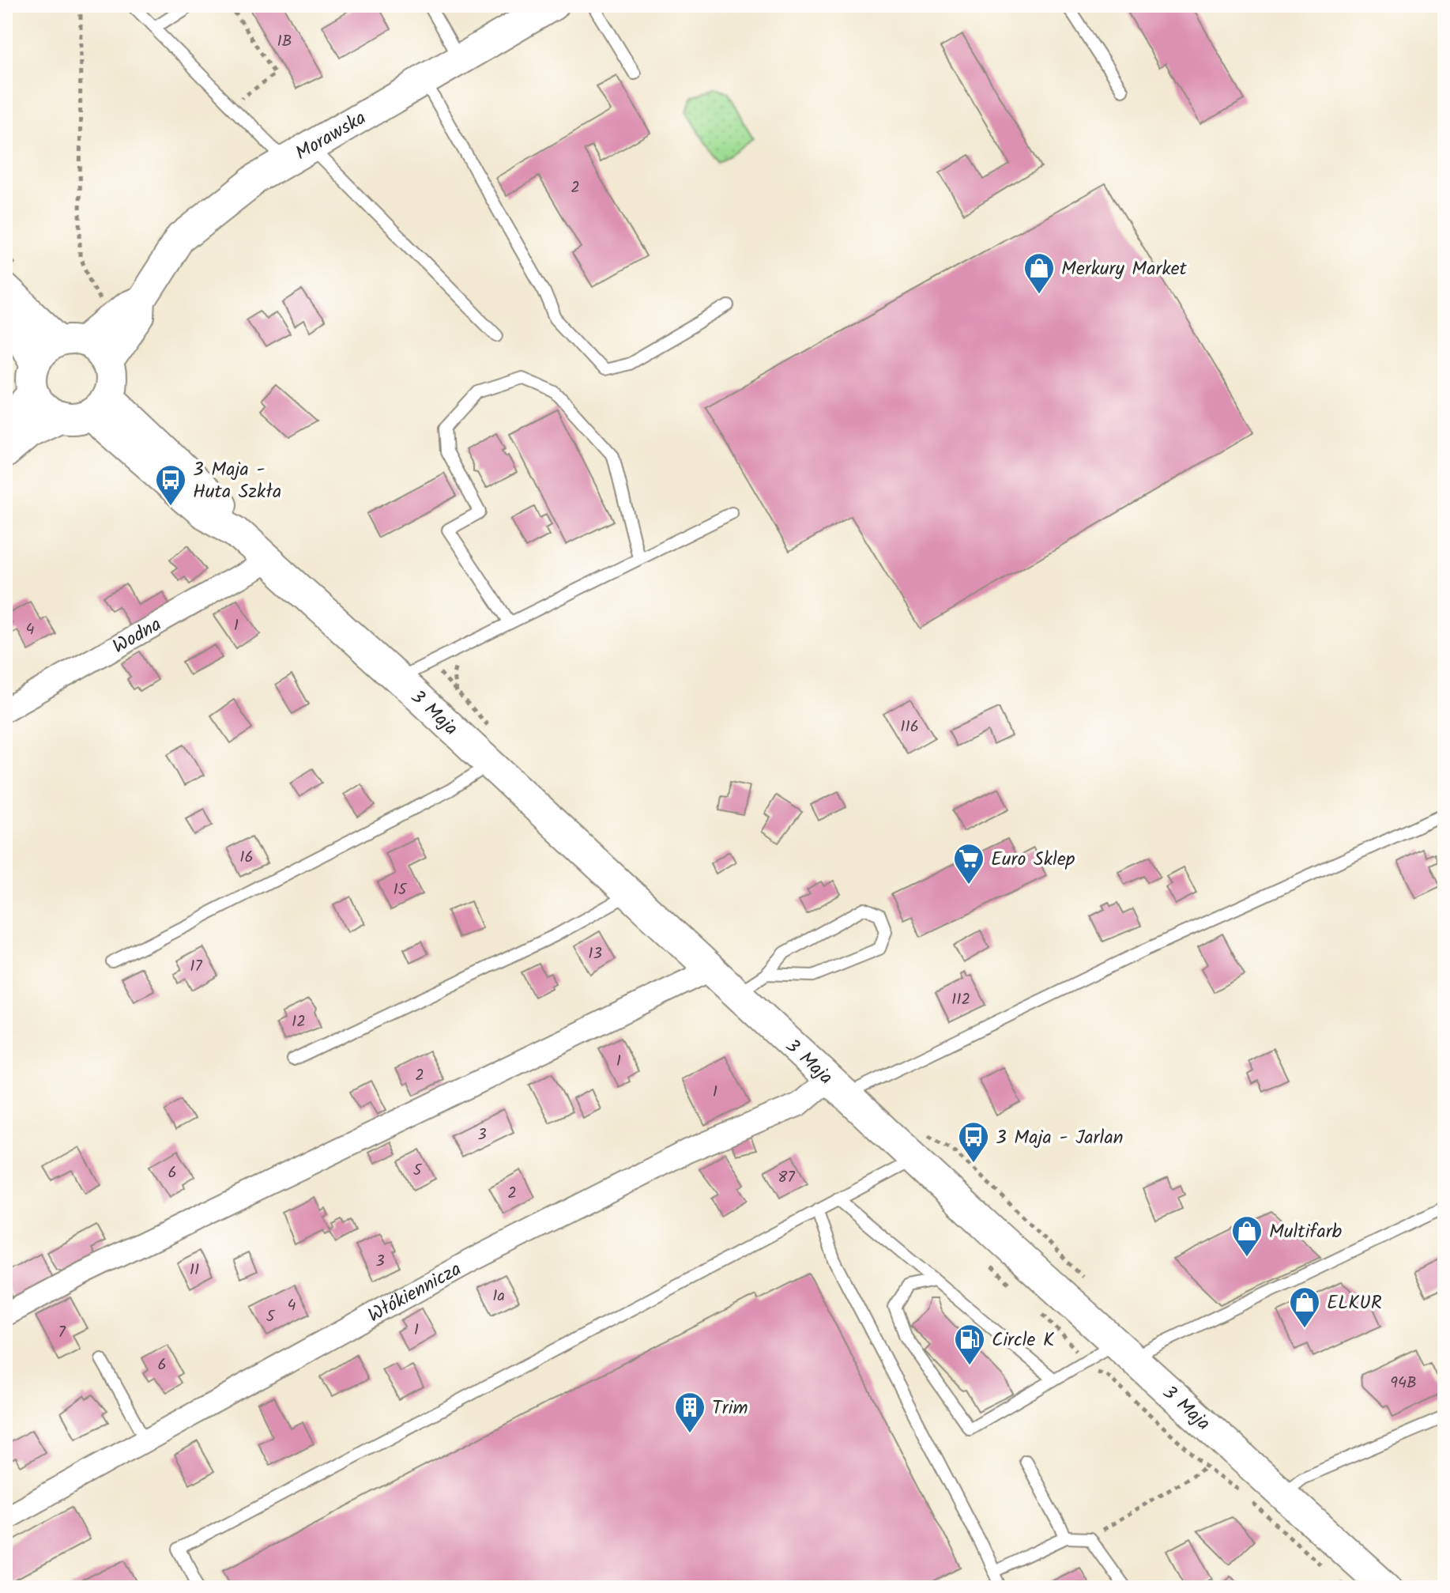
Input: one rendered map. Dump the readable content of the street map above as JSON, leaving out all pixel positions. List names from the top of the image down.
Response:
{
  "streets": {
    "street": [
      "Morawska",
      "Wodna",
      "3 Maja",
      "Włókiennicza"
    ]
  },
  "crossings": [
    ["Morawska", "3 Maja"],
    ["Wodna", "3 Maja"],
    ["3 Maja", "Włókiennicza"]
  ],
  "places": {
    "shop": ["Merkury Market", "Multifarb", "ELKUR"],
    "bus stop": ["3 Maja - Huta Szkła", "3 Maja - Jarlan"],
    "supermarket": ["Euro Sklep"],
    "fuel station": ["Circle K"],
    "building": ["Trim"]
  },
  "house_numbers": [
    "1B",
    "2",
    "1",
    "4",
    "116",
    "16",
    "15",
    "13",
    "17",
    "112",
    "12",
    "1",
    "2",
    "1",
    "3",
    "5",
    "6",
    "87",
    "2",
    "3",
    "11",
    "1a",
    "4",
    "5",
    "1",
    "7",
    "6",
    "94B"
  ]
}
